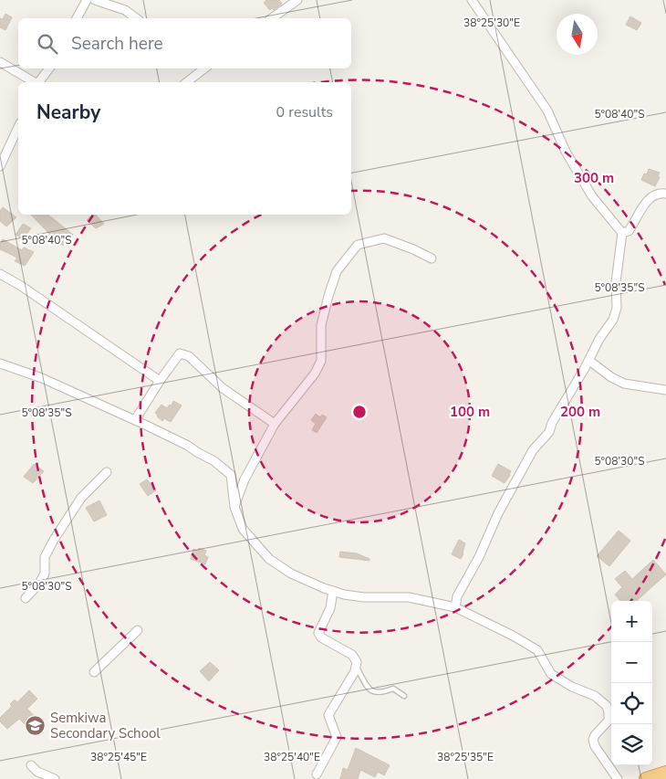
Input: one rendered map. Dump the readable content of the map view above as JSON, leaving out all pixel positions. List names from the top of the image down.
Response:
{
  "places": {
    "school or university": ["Semkiwa Secondary School"]
  },
  "north": "bottom",
  "page": {
    "search": "Search here",
    "heading": ["Nearby", "0 results"],
    "map_buttons": ["+", "−"]
  },
  "coordinates": [
    "38°25'30\"E",
    "5°08'40\"S",
    "5°08'35\"S",
    "5°08'30\"S",
    "38°25'45\"E",
    "38°25'40\"E",
    "38°25'35\"E"
  ],
  "rings": ["300 m", "100 m", "200 m"]
}
